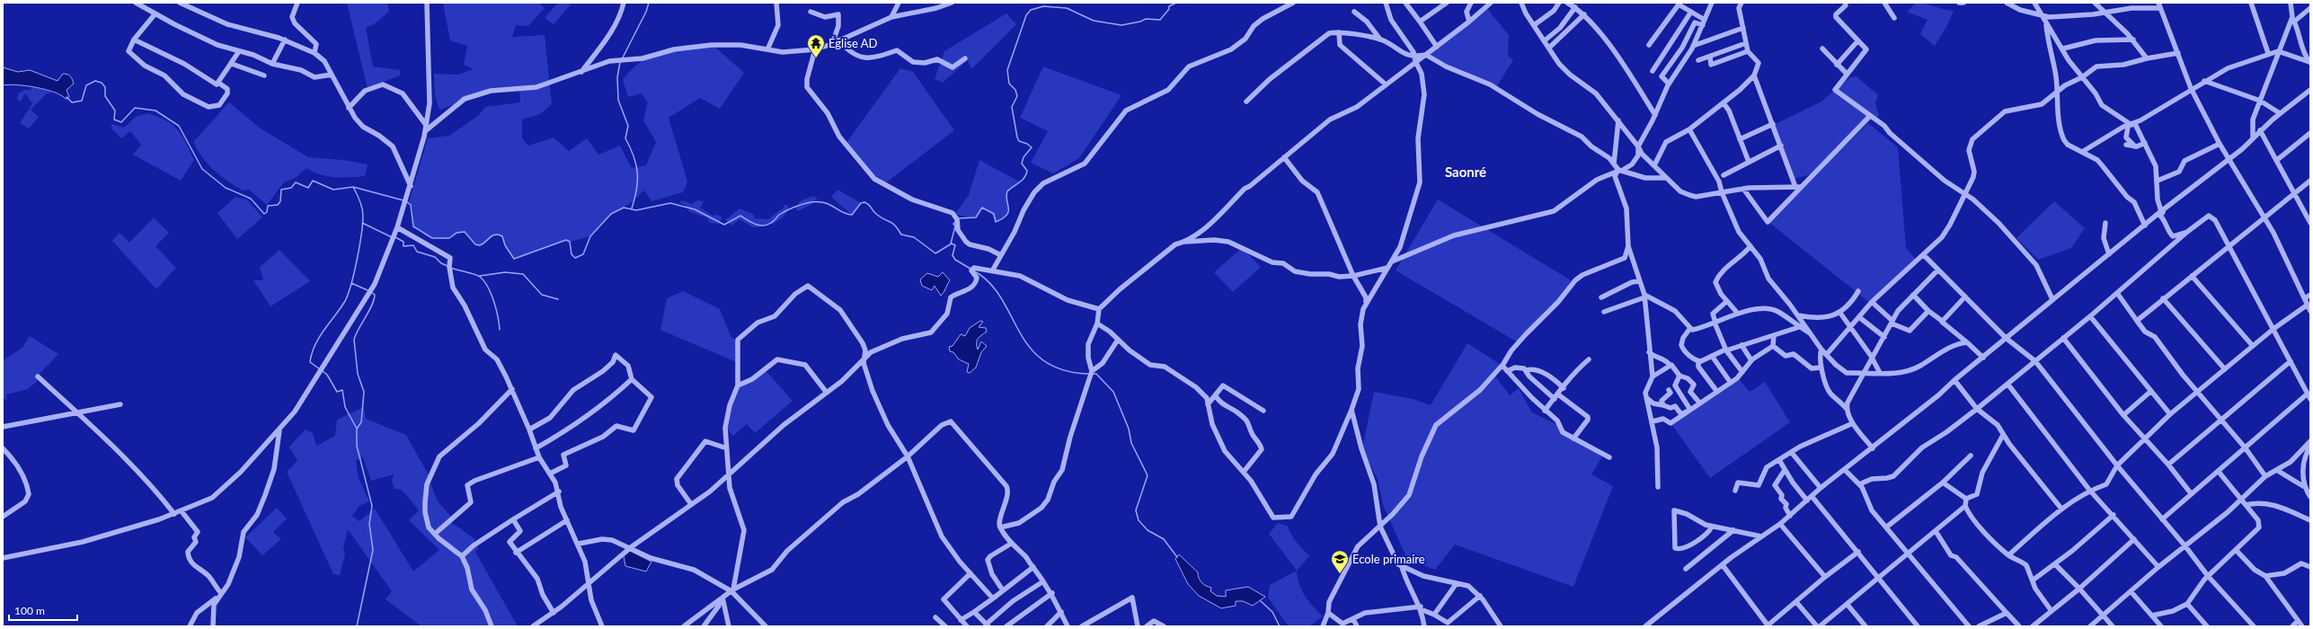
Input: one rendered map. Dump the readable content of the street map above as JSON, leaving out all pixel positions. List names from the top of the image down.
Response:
{
  "districts": ["Saonré"],
  "places": {
    "temple": ["Église AD"],
    "school or university": ["Ecole primaire"]
  },
  "scale_bar": "100 m"
}
